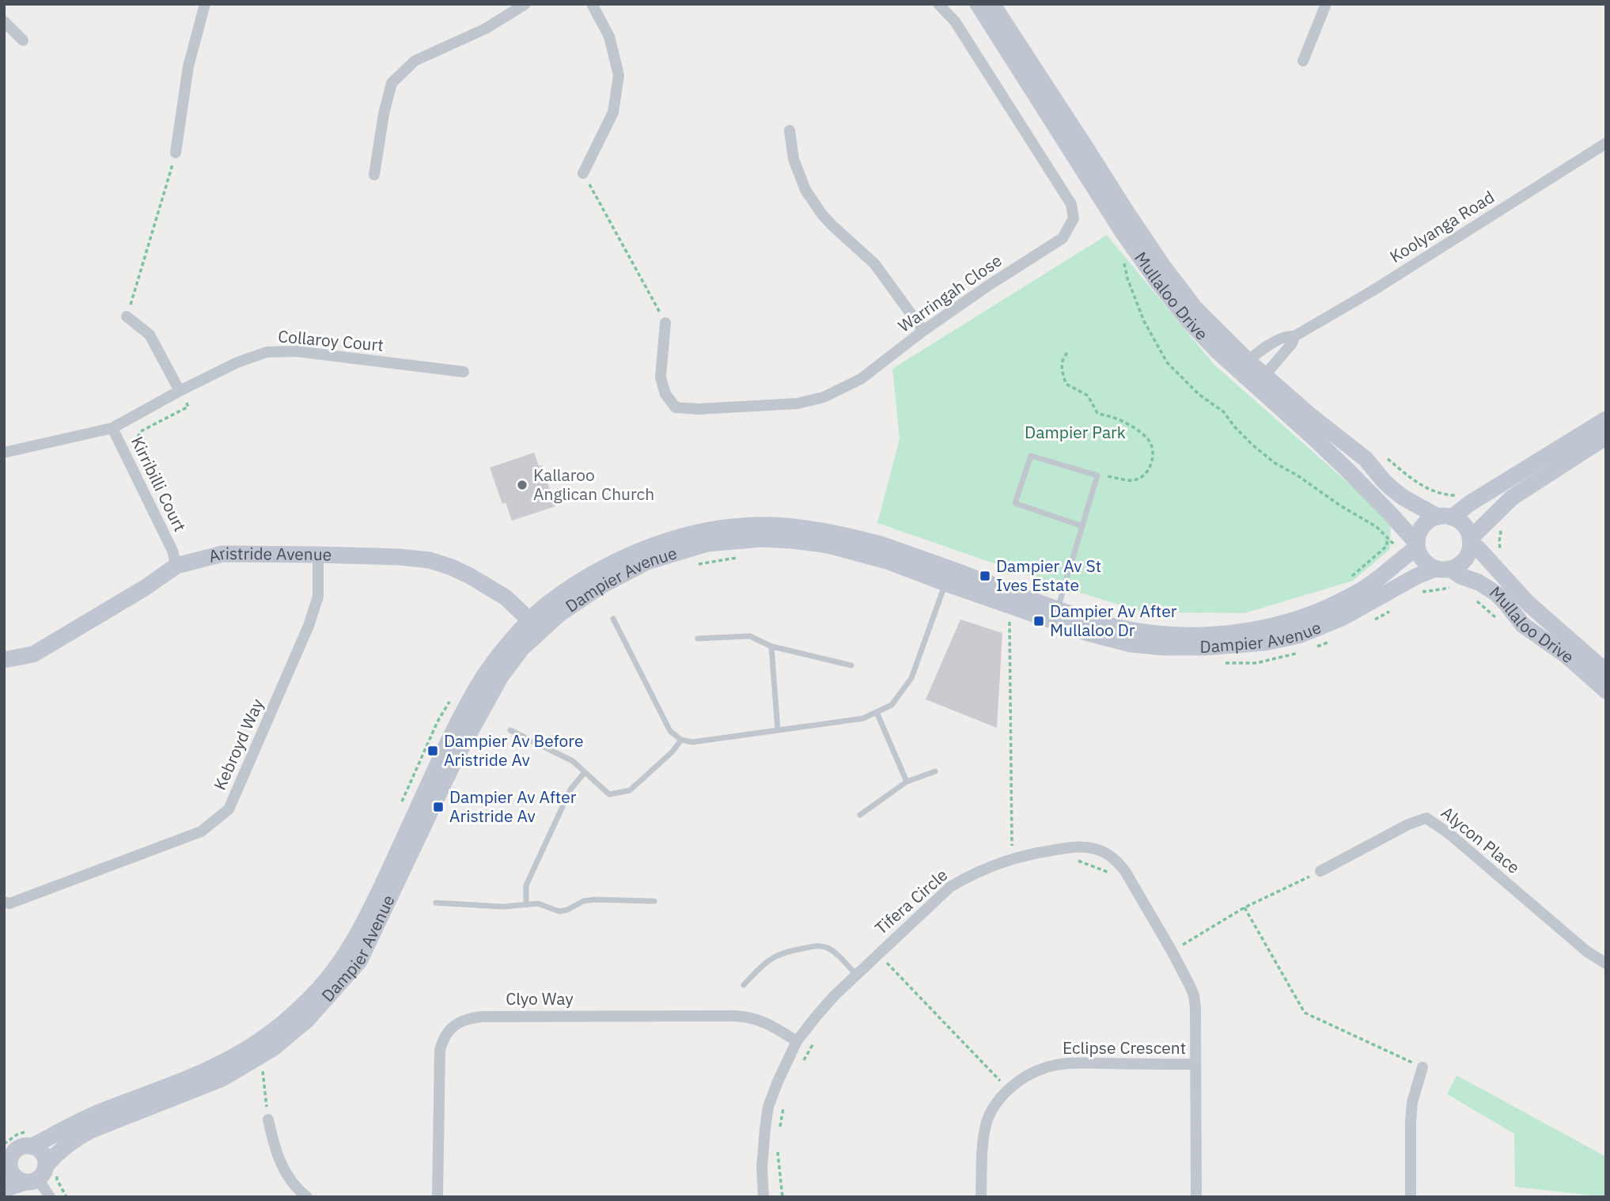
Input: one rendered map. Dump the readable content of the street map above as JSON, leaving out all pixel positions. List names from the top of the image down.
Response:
{
  "streets": {
    "main road": ["Mullaloo Drive", "Aristride Avenue", "Dampier Avenue"],
    "street": [
      "Koolyanga Road",
      "Warringah Close",
      "Collaroy Court",
      "Kirribilli Court",
      "Kebroyd Way",
      "Alycon Place",
      "Tifera Circle",
      "Clyo Way",
      "Eclipse Crescent"
    ]
  },
  "crossings": [
    ["Koolyanga Road", "Mullaloo Drive"],
    ["Mullaloo Drive", "Dampier Avenue"],
    ["Collaroy Court", "Kirribilli Court"],
    ["Kirribilli Court", "Aristride Avenue"],
    ["Aristride Avenue", "Dampier Avenue"],
    ["Aristride Avenue", "Kebroyd Way"],
    ["Tifera Circle", "Clyo Way"],
    ["Tifera Circle", "Eclipse Crescent"]
  ],
  "parks": ["Dampier Park"],
  "places": {
    "other": ["Kallaroo Anglican Church"],
    "transit": [
      "Dampier Av St Ives Estate",
      "Dampier Av After Mullaloo Dr",
      "Dampier Av Before Aristride Av",
      "Dampier Av After Aristride Av"
    ]
  }
}
